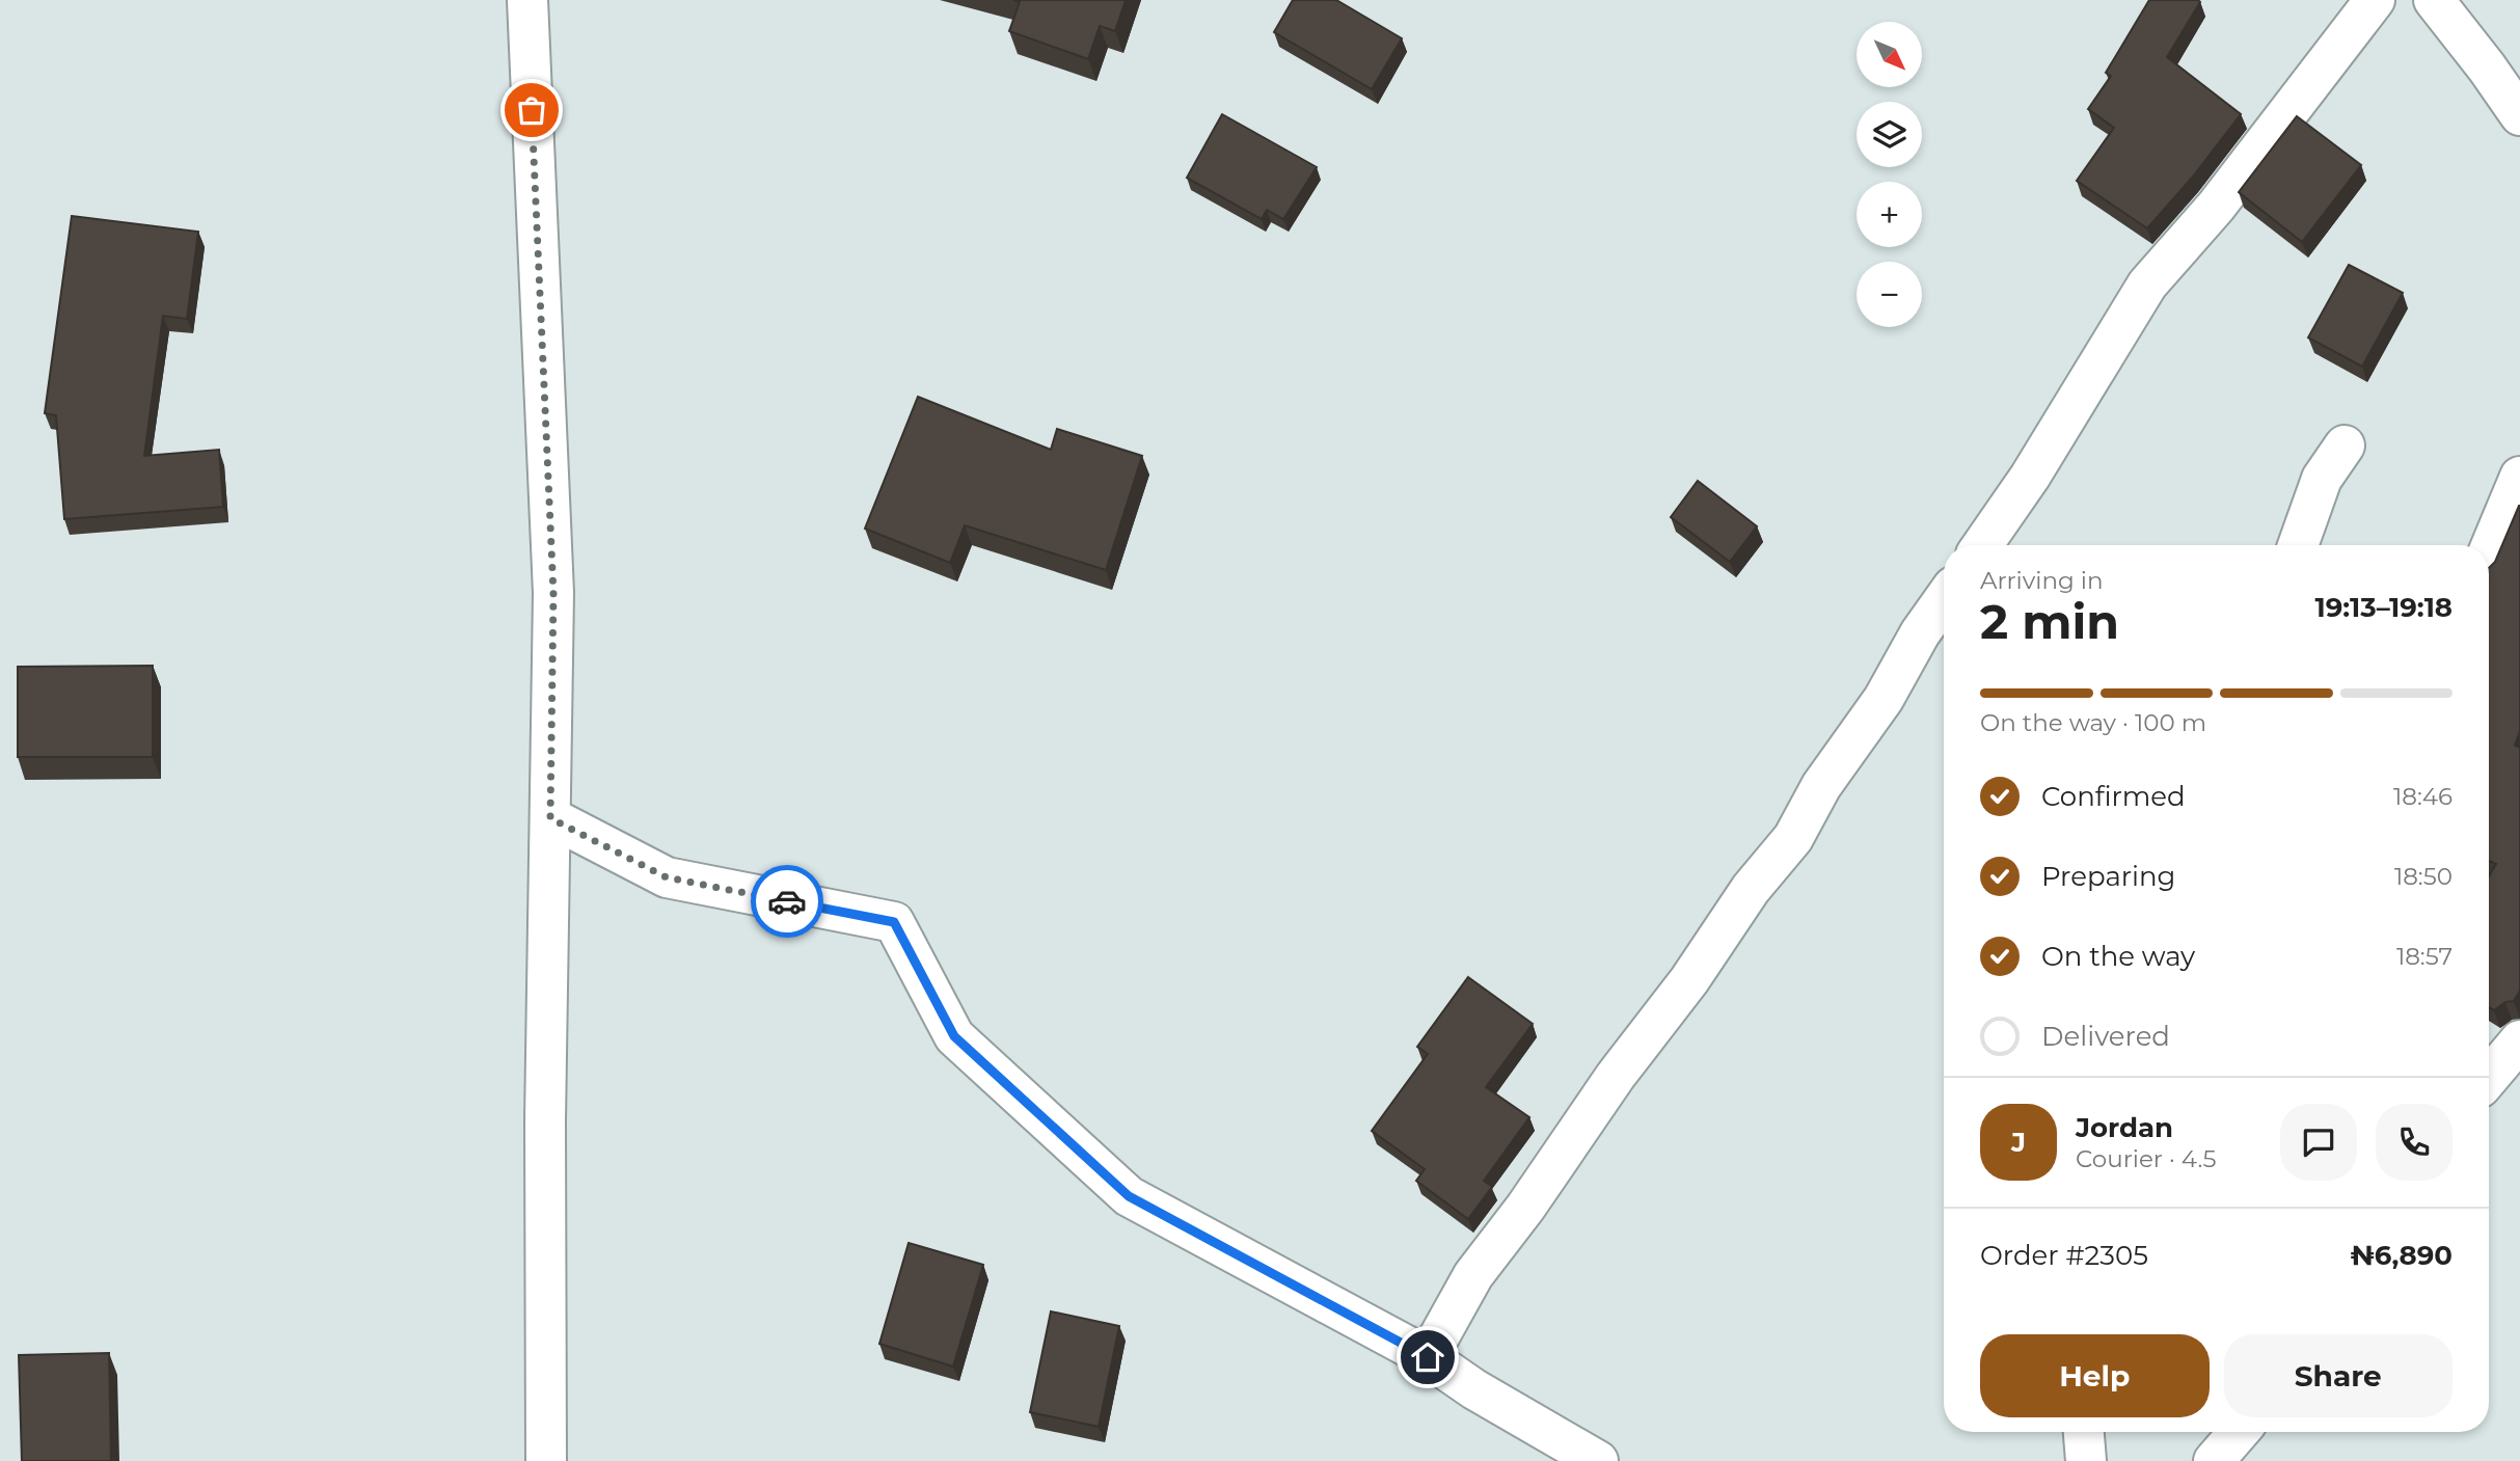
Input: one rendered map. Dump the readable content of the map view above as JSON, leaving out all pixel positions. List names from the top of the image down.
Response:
{
  "north": "bottom right",
  "page": {
    "map_buttons": ["+", "−"],
    "heading": ["2 min", "Arriving in", "19:13–19:18"],
    "panel": [
      "Jordan",
      "Courier · 4.5",
      "Order #2305",
      "₦6,890"
    ],
    "bar": "On the way · 100 m",
    "list": [
      ["Confirmed", "18:46"],
      ["Preparing", "18:50"],
      ["On the way", "18:57"],
      "Delivered"
    ],
    "round": "J",
    "buttons": ["Help", "Share"]
  }
}
